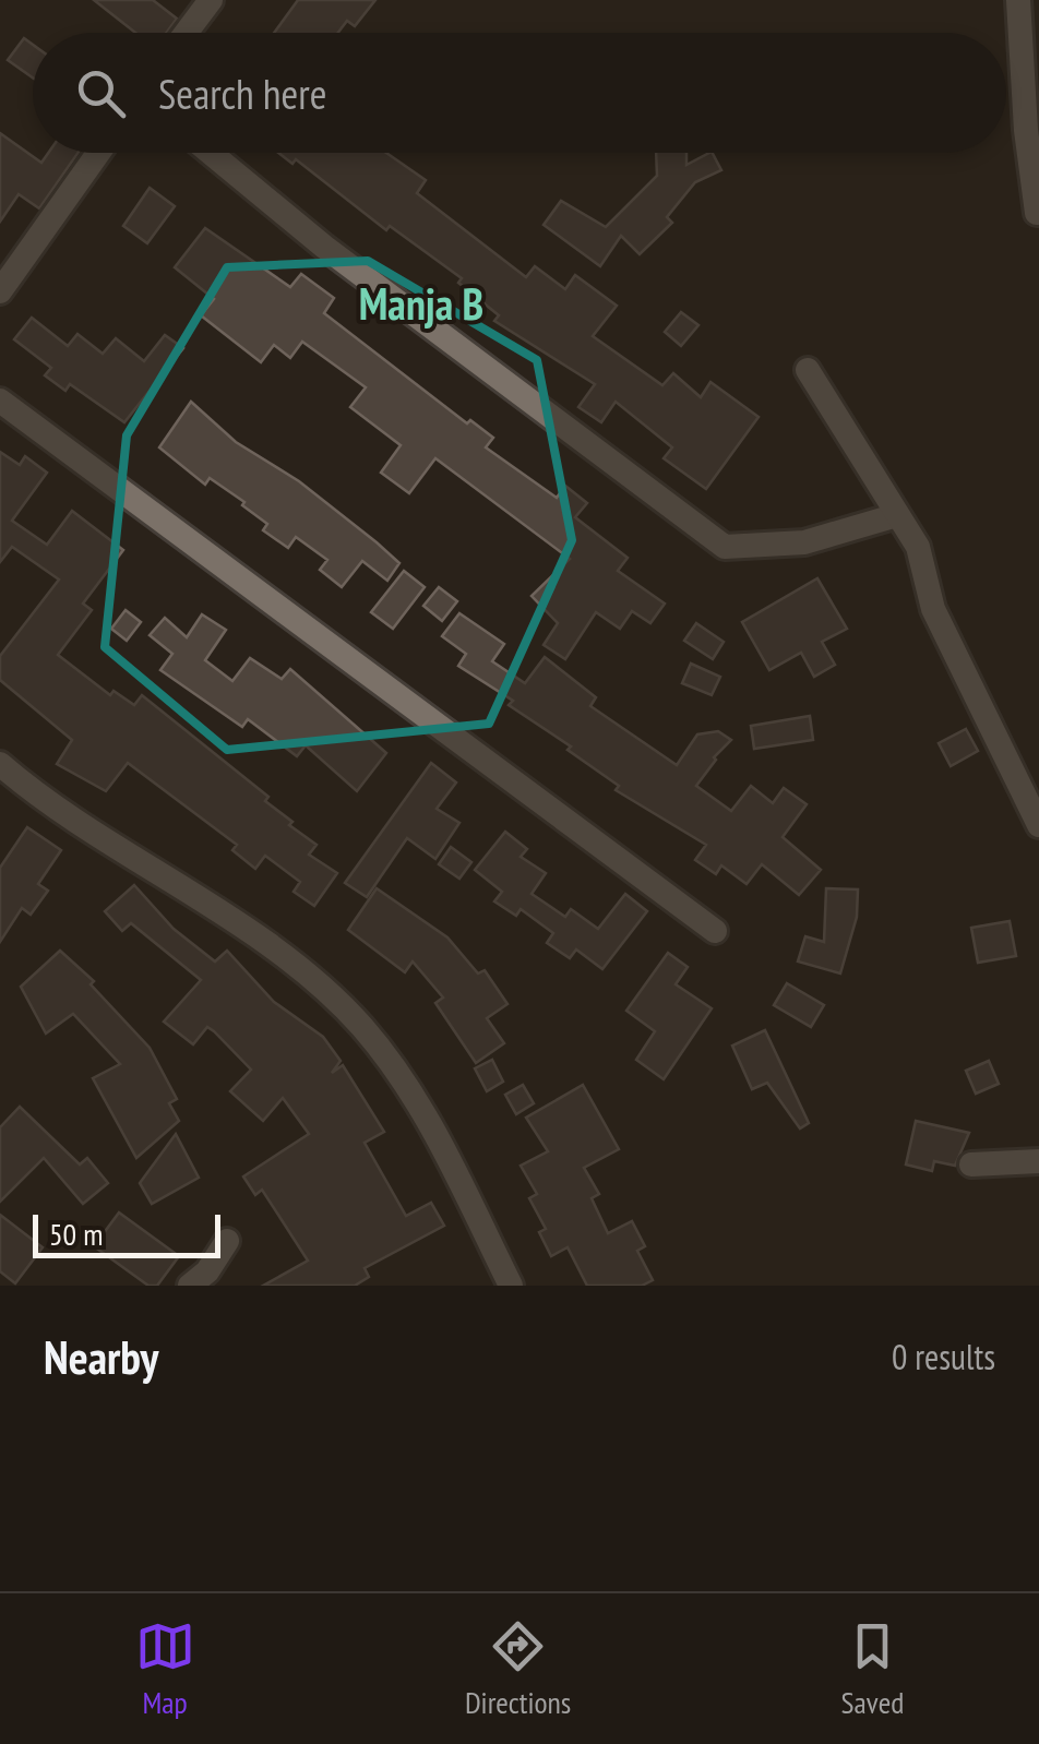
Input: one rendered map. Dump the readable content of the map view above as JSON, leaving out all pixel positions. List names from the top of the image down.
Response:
{
  "districts": ["Manja B"],
  "scale_bar": "50 m",
  "page": {
    "search": "Search here",
    "scale": "50 m",
    "heading": ["Nearby", "0 results"],
    "nav": ["Map", "Directions", "Saved"]
  }
}
